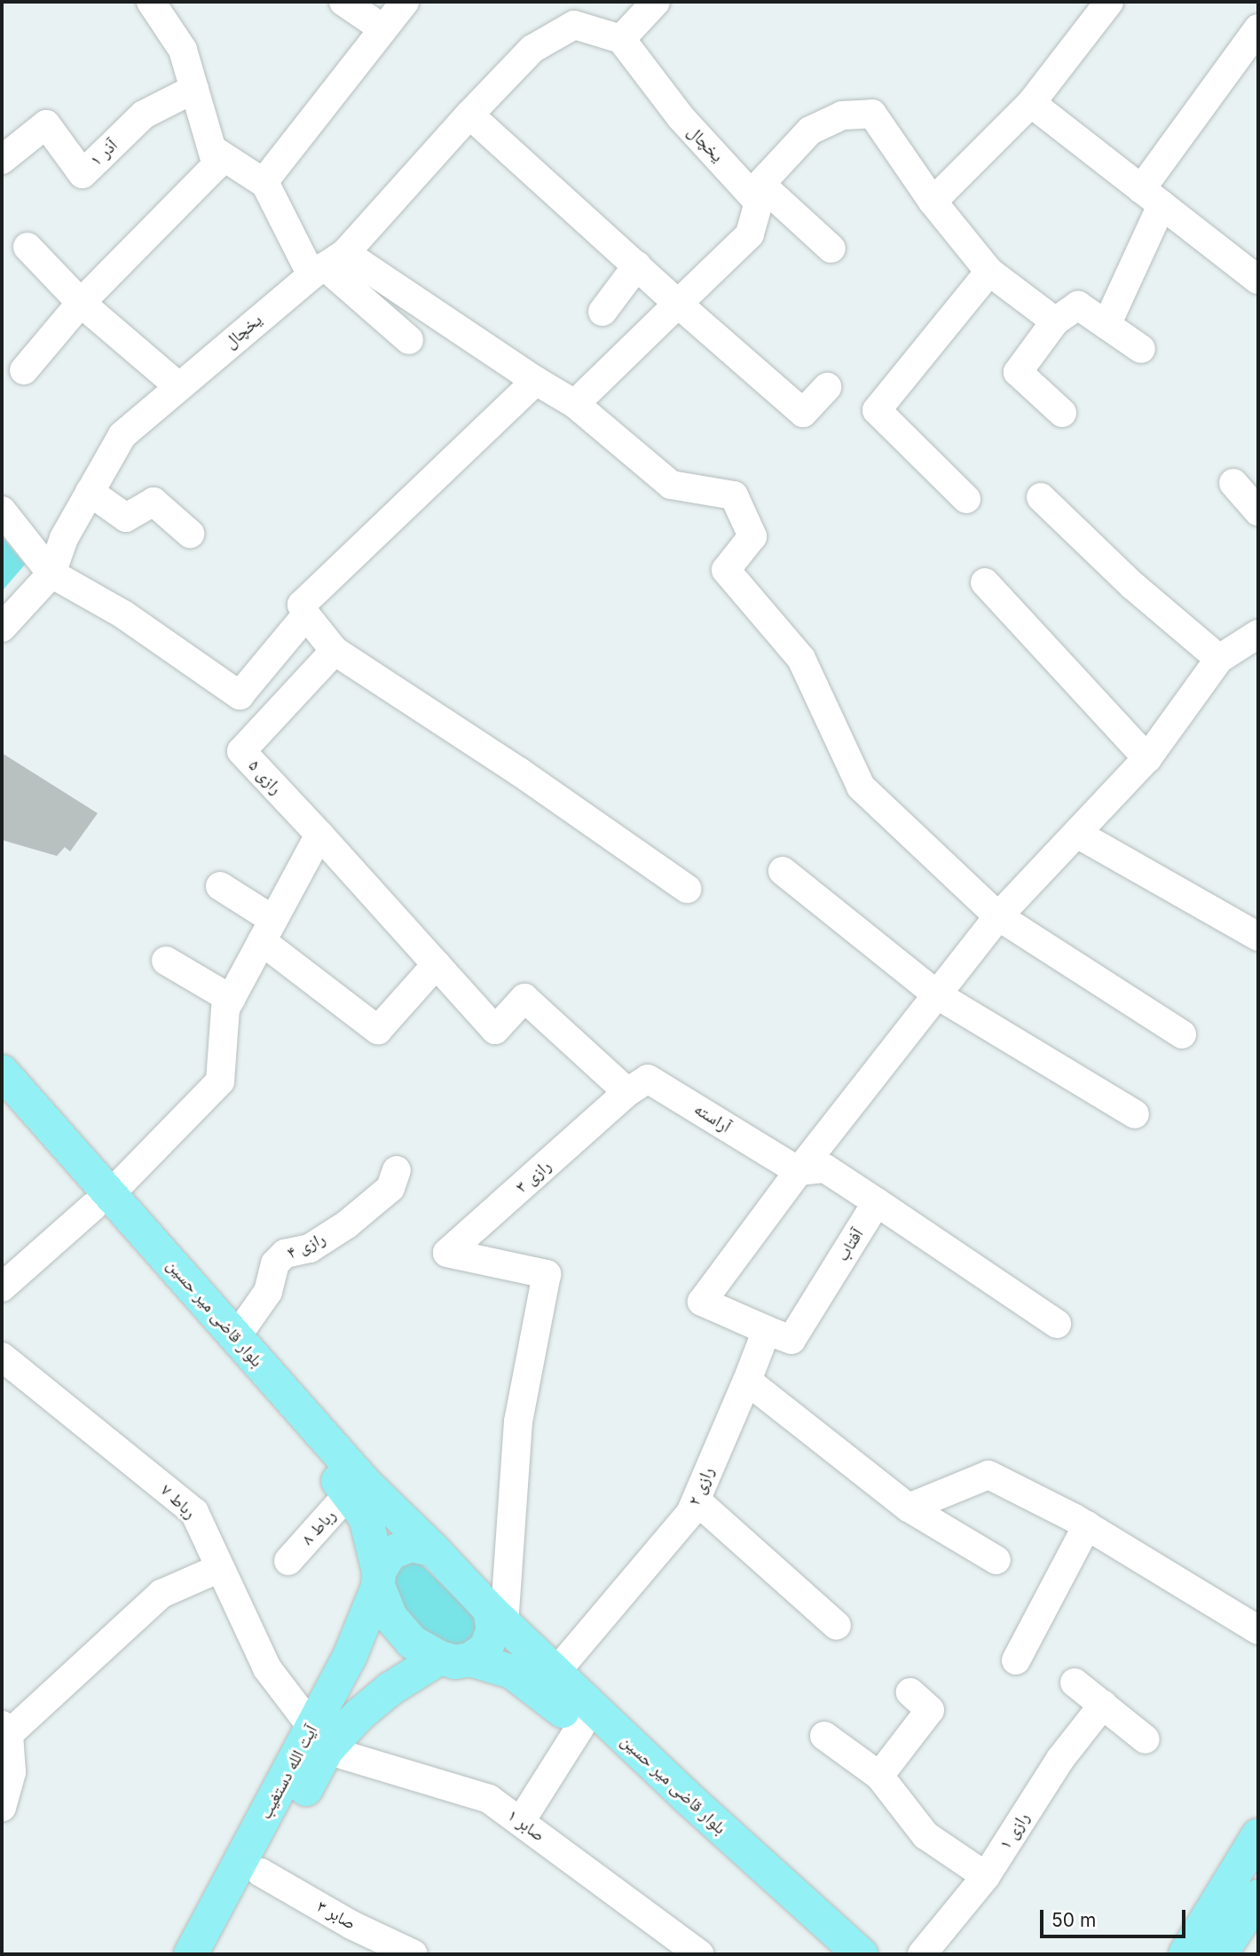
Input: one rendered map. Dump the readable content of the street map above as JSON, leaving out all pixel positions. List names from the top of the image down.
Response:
{
  "streets": {
    "main road": ["بلوار قاضی میر حسین", "آیت الله دستغیب"],
    "street": [
      "یخچال",
      "آذر ۱",
      "رازی ۵",
      "آراسته",
      "رازی ۳",
      "آفتاب",
      "رازی ۴",
      "رازی ۲",
      "رباط ۷",
      "رباط ۸",
      "صابر ۱",
      "رازی ۱",
      "صابر ۳"
    ]
  },
  "crossings": [
    ["آراسته", "رازی ۳"],
    ["رازی ۳", "بلوار قاضی میر حسین"],
    ["رازی ۳", "آیت الله دستغیب"],
    ["آفتاب", "رازی ۲"],
    ["رازی ۴", "بلوار قاضی میر حسین"],
    ["بلوار قاضی میر حسین", "رازی ۲"],
    ["بلوار قاضی میر حسین", "رباط ۸"],
    ["بلوار قاضی میر حسین", "آیت الله دستغیب"],
    ["رباط ۷", "آیت الله دستغیب"],
    ["رباط ۷", "صابر ۱"],
    ["آیت الله دستغیب", "صابر ۱"],
    ["آیت الله دستغیب", "صابر ۳"]
  ],
  "scale_bar": "50 m"
}
